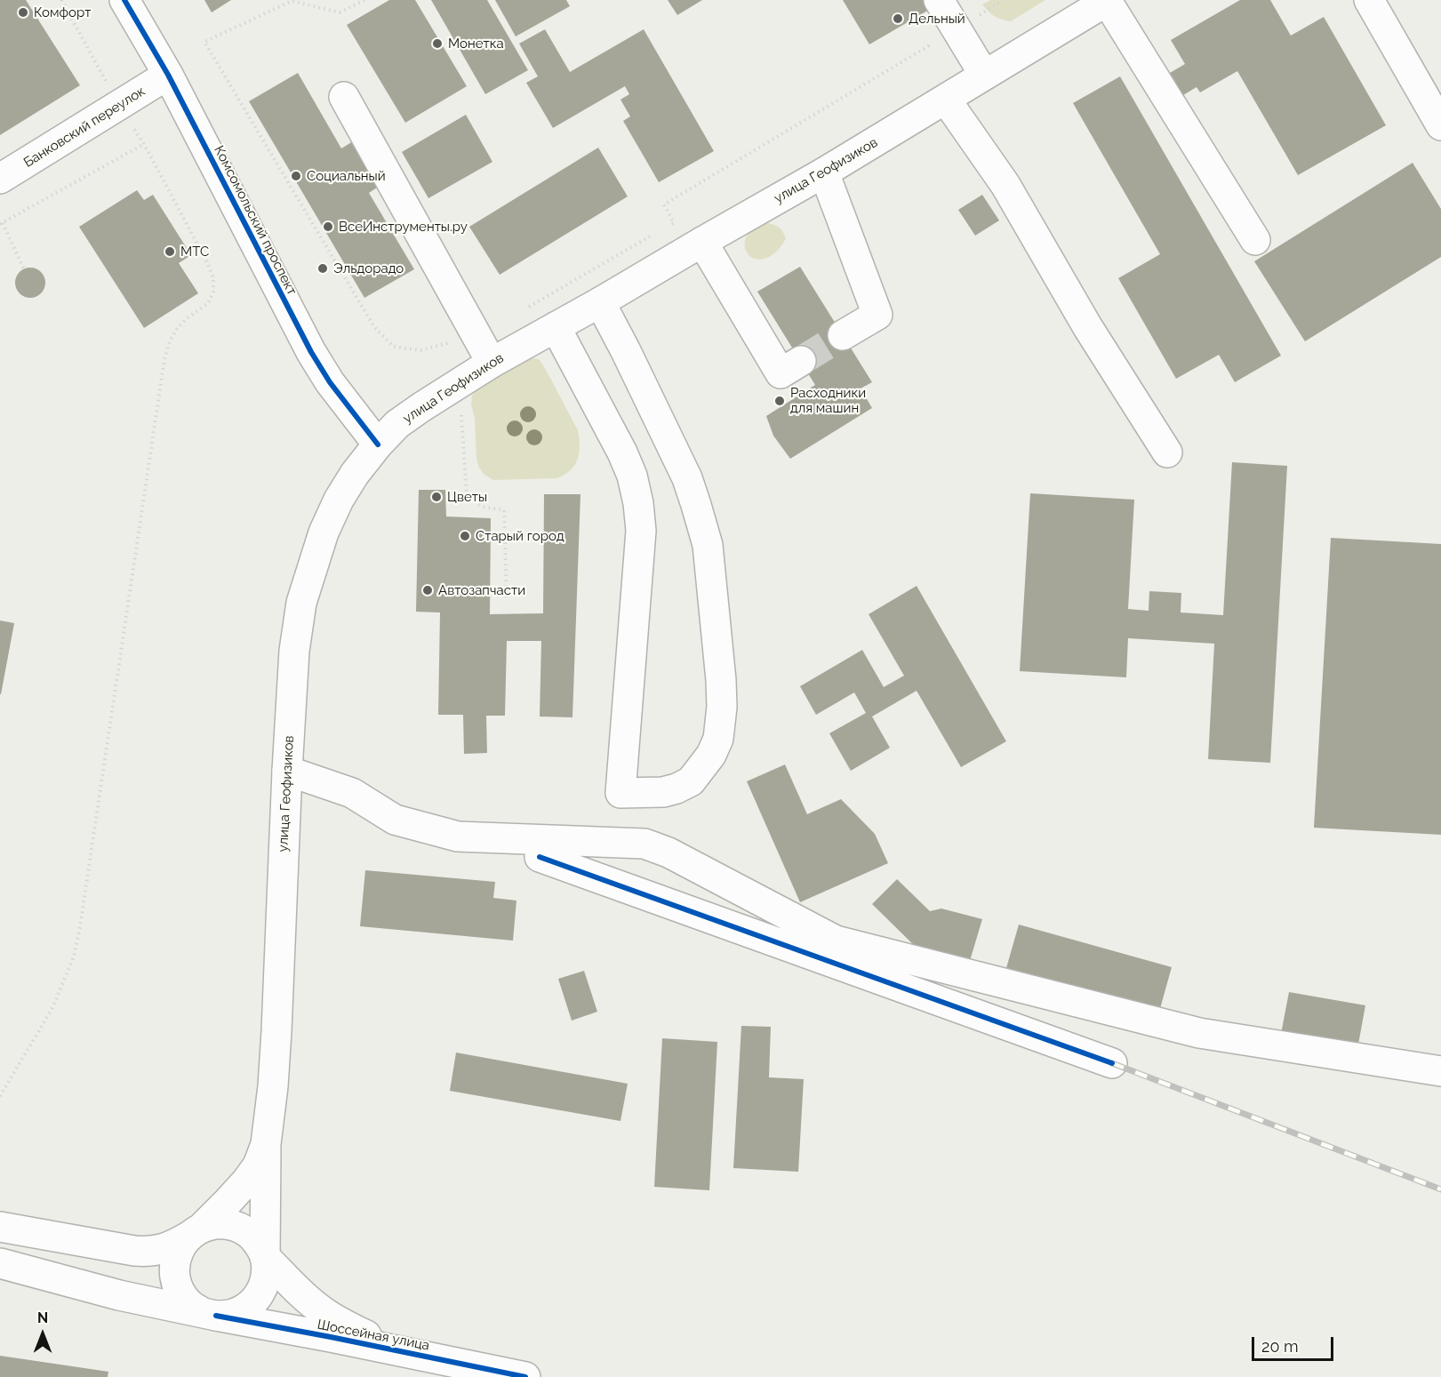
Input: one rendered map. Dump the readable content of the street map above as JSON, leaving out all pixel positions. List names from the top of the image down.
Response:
{
  "streets": {
    "main road": [
      "Банковский переулок",
      "улица Геофизиков",
      "Комсомольский проспект",
      "Шоссейная улица"
    ]
  },
  "crossings": [
    ["Банковский переулок", "Комсомольский проспект"],
    ["улица Геофизиков", "Комсомольский проспект"],
    ["улица Геофизиков", "Шоссейная улица"]
  ],
  "places": [
    "Комфорт",
    "Дельный",
    "Монетка",
    "Социальный",
    "ВсеИнструменты.ру",
    "МТС",
    "Эльдорадо",
    "Расходники для машин",
    "Цветы",
    "Старый город",
    "Автозапчасти"
  ],
  "scale_bar": "20 m",
  "north": "top"
}
